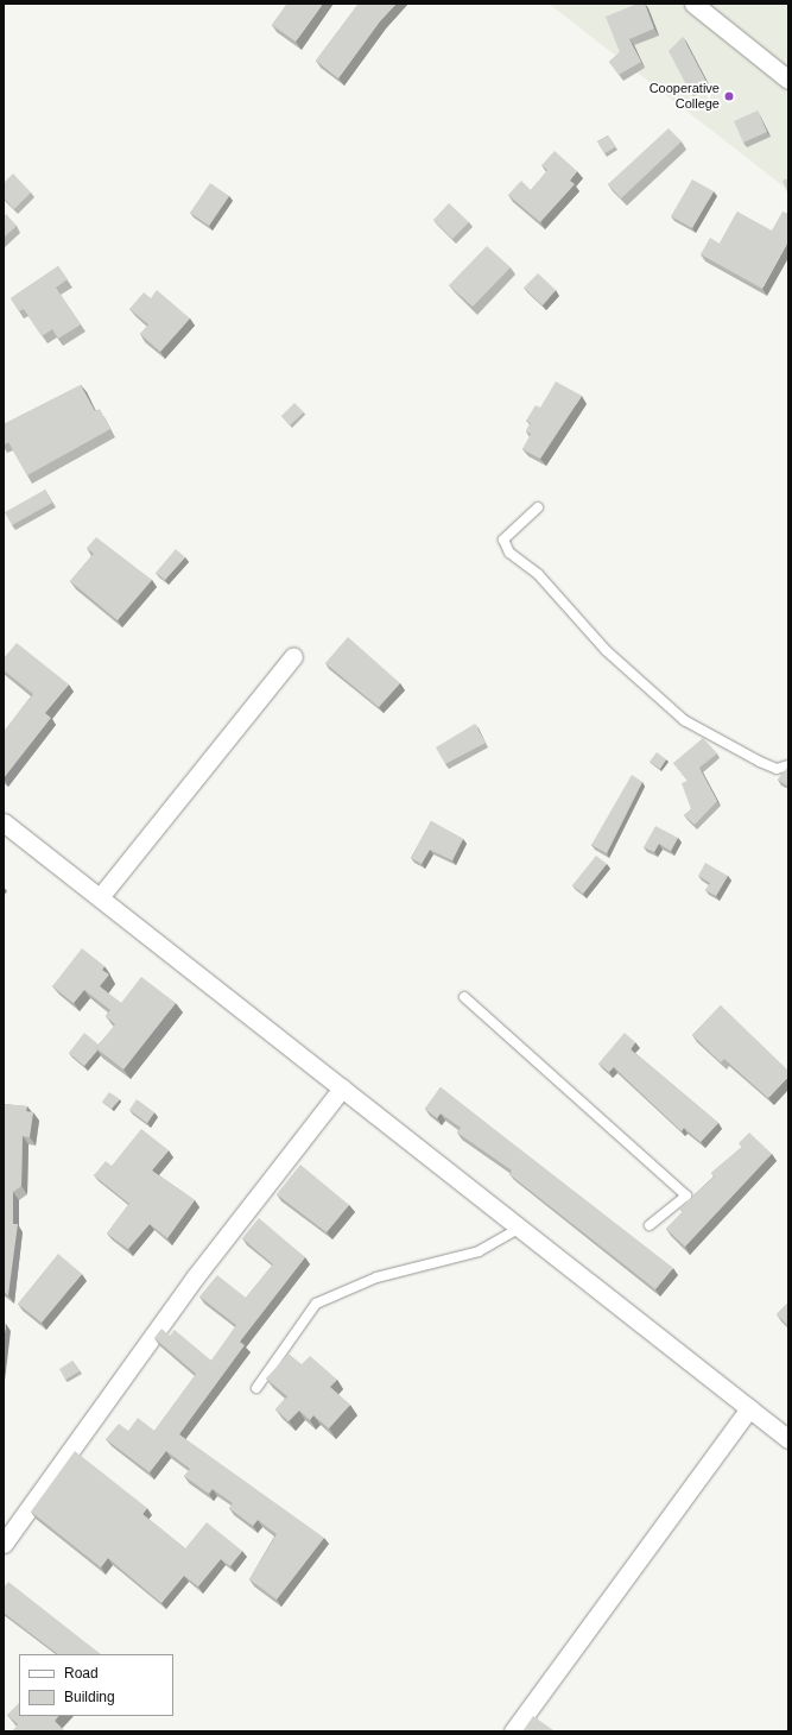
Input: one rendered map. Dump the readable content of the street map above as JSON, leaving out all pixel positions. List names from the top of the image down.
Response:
{
  "places": ["Cooperative College"],
  "legend": ["Road", "Building"]
}
